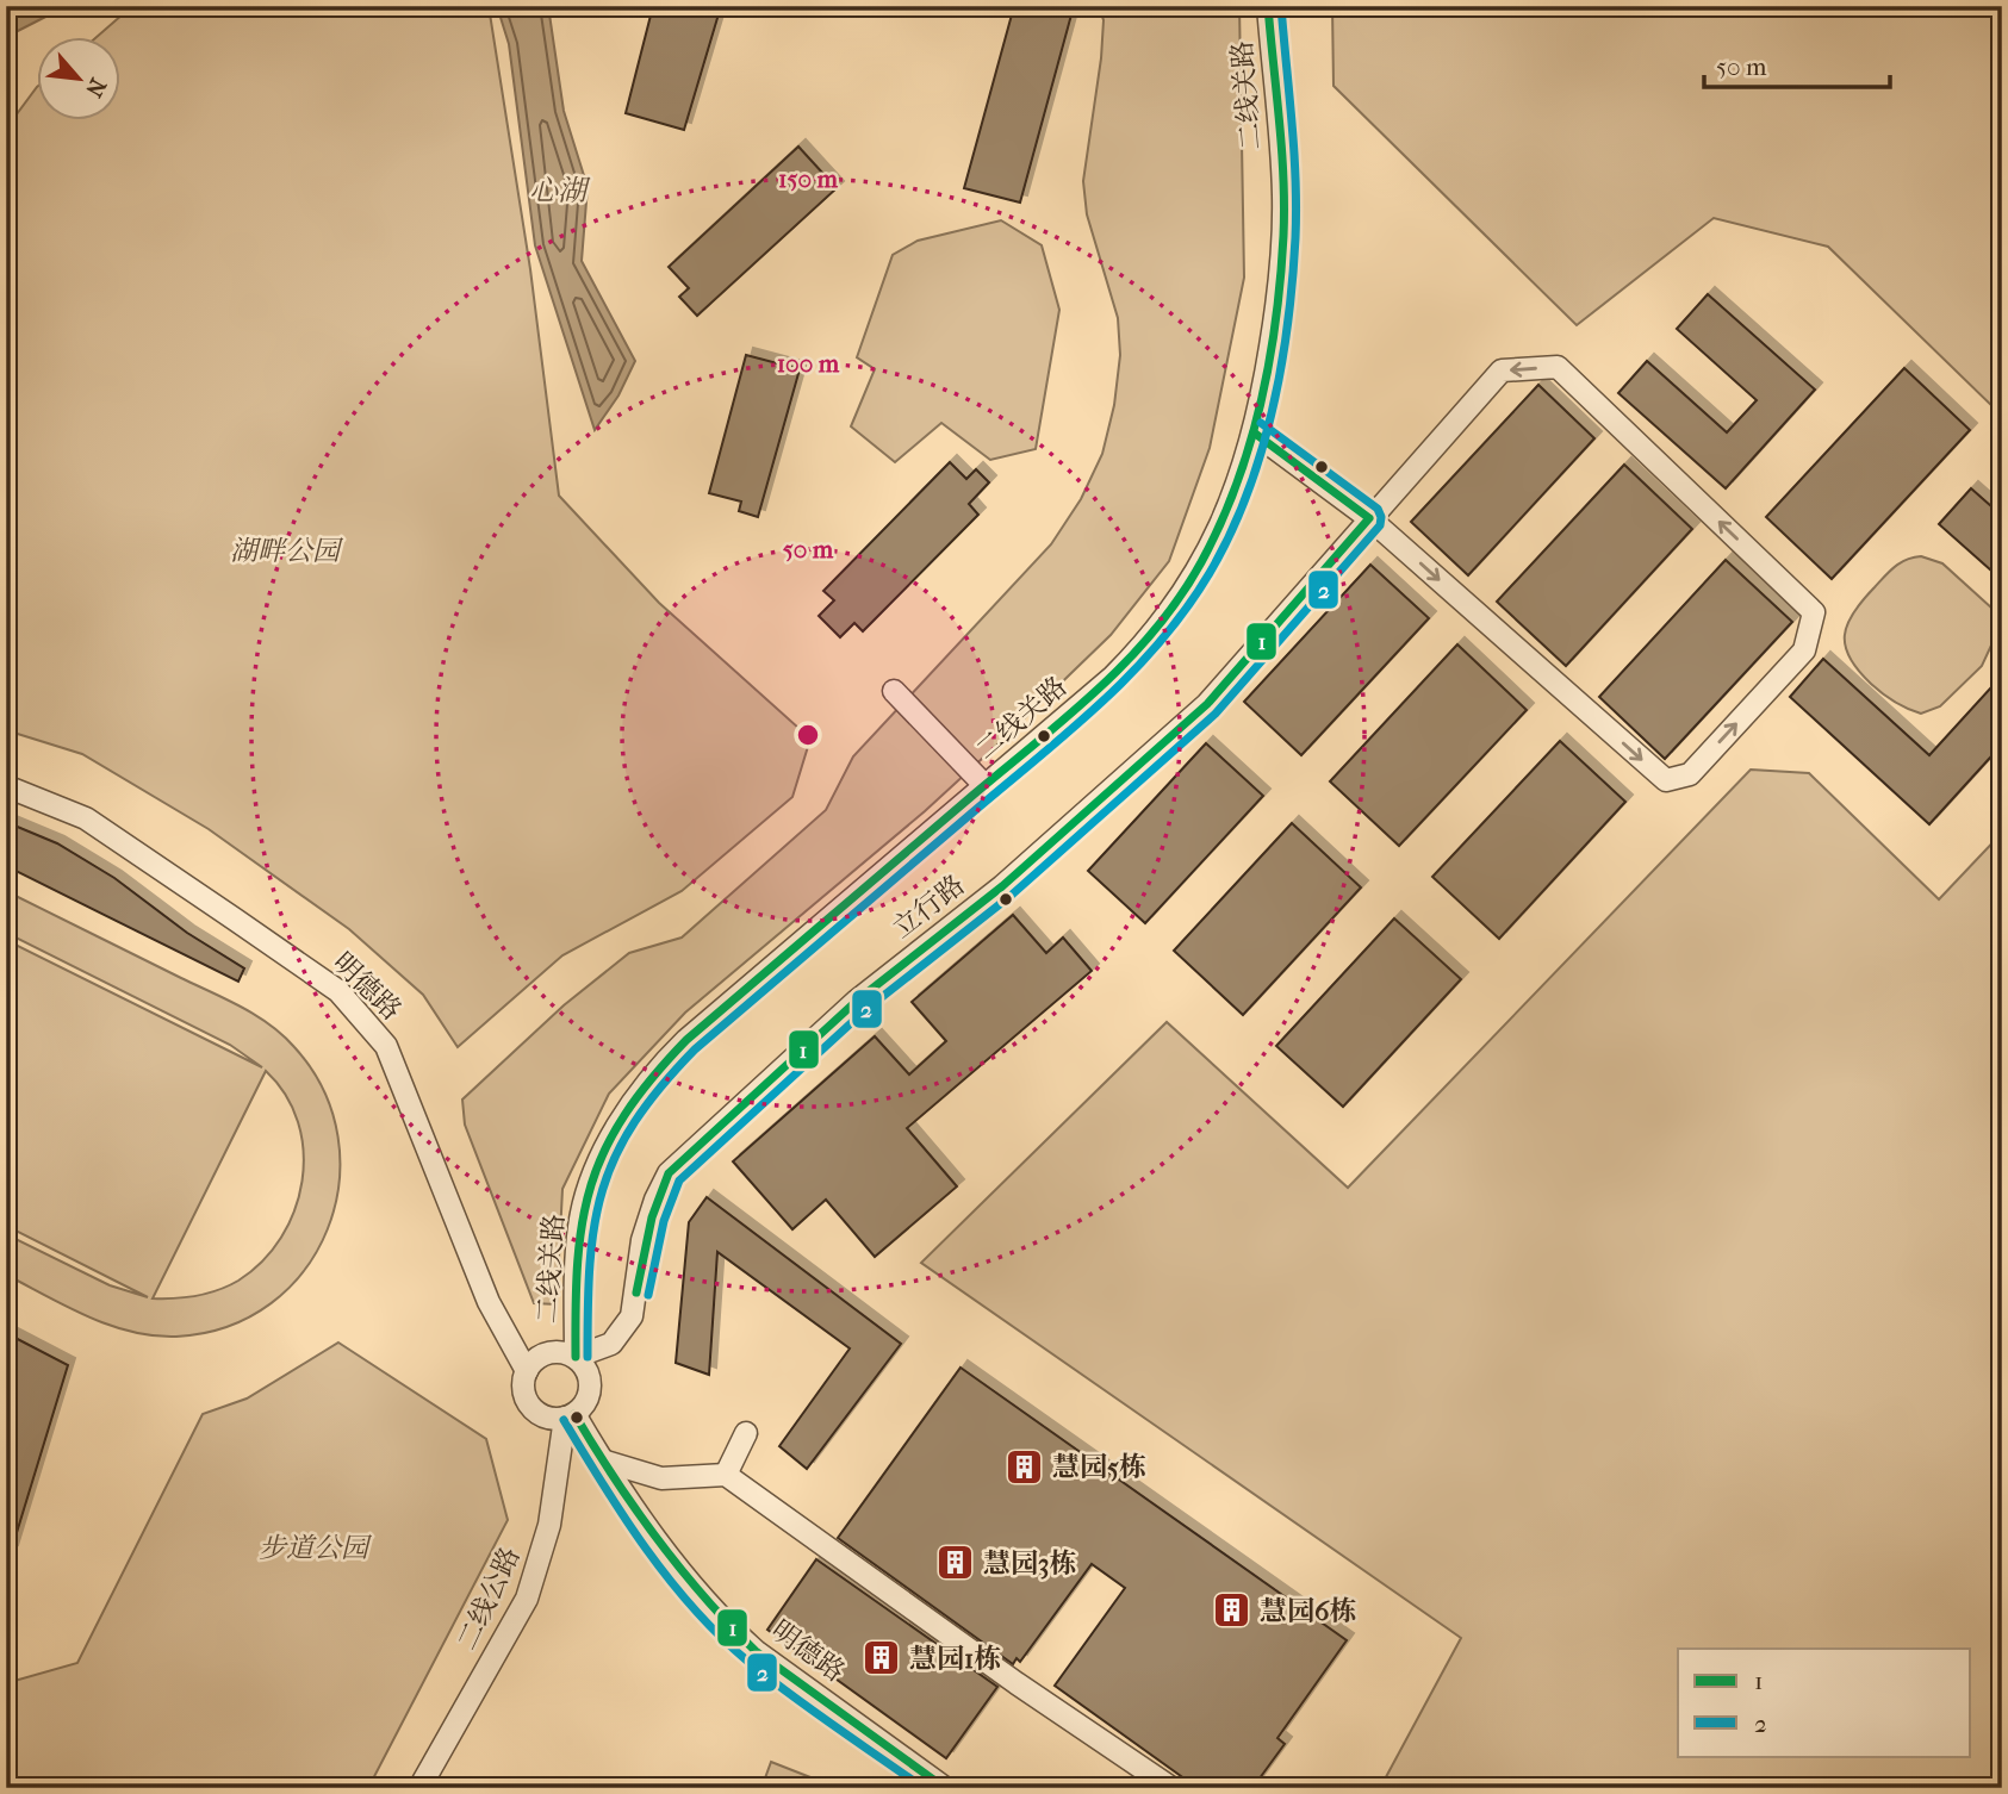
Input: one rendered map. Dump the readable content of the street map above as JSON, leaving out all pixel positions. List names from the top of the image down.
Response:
{
  "streets": {
    "street": [
      "二线关路",
      "立行路",
      "明德路",
      "二线公路"
    ]
  },
  "crossings": [
    ["二线关路", "立行路"],
    ["二线关路", "明德路"],
    ["二线关路", "二线公路"],
    ["立行路", "明德路"],
    ["立行路", "二线公路"],
    ["明德路", "二线公路"]
  ],
  "water": ["心湖"],
  "parks": ["湖畔公园", "步道公园"],
  "places": {
    "building": [
      "慧园5栋",
      "慧园3栋",
      "慧园6栋",
      "慧园1栋"
    ]
  },
  "lines": ["transit line 1", "transit line 2"],
  "legend": ["1", "2"],
  "scale_bar": "50 m",
  "north": "bottom right",
  "rings": ["150 m", "100 m", "50 m"]
}
